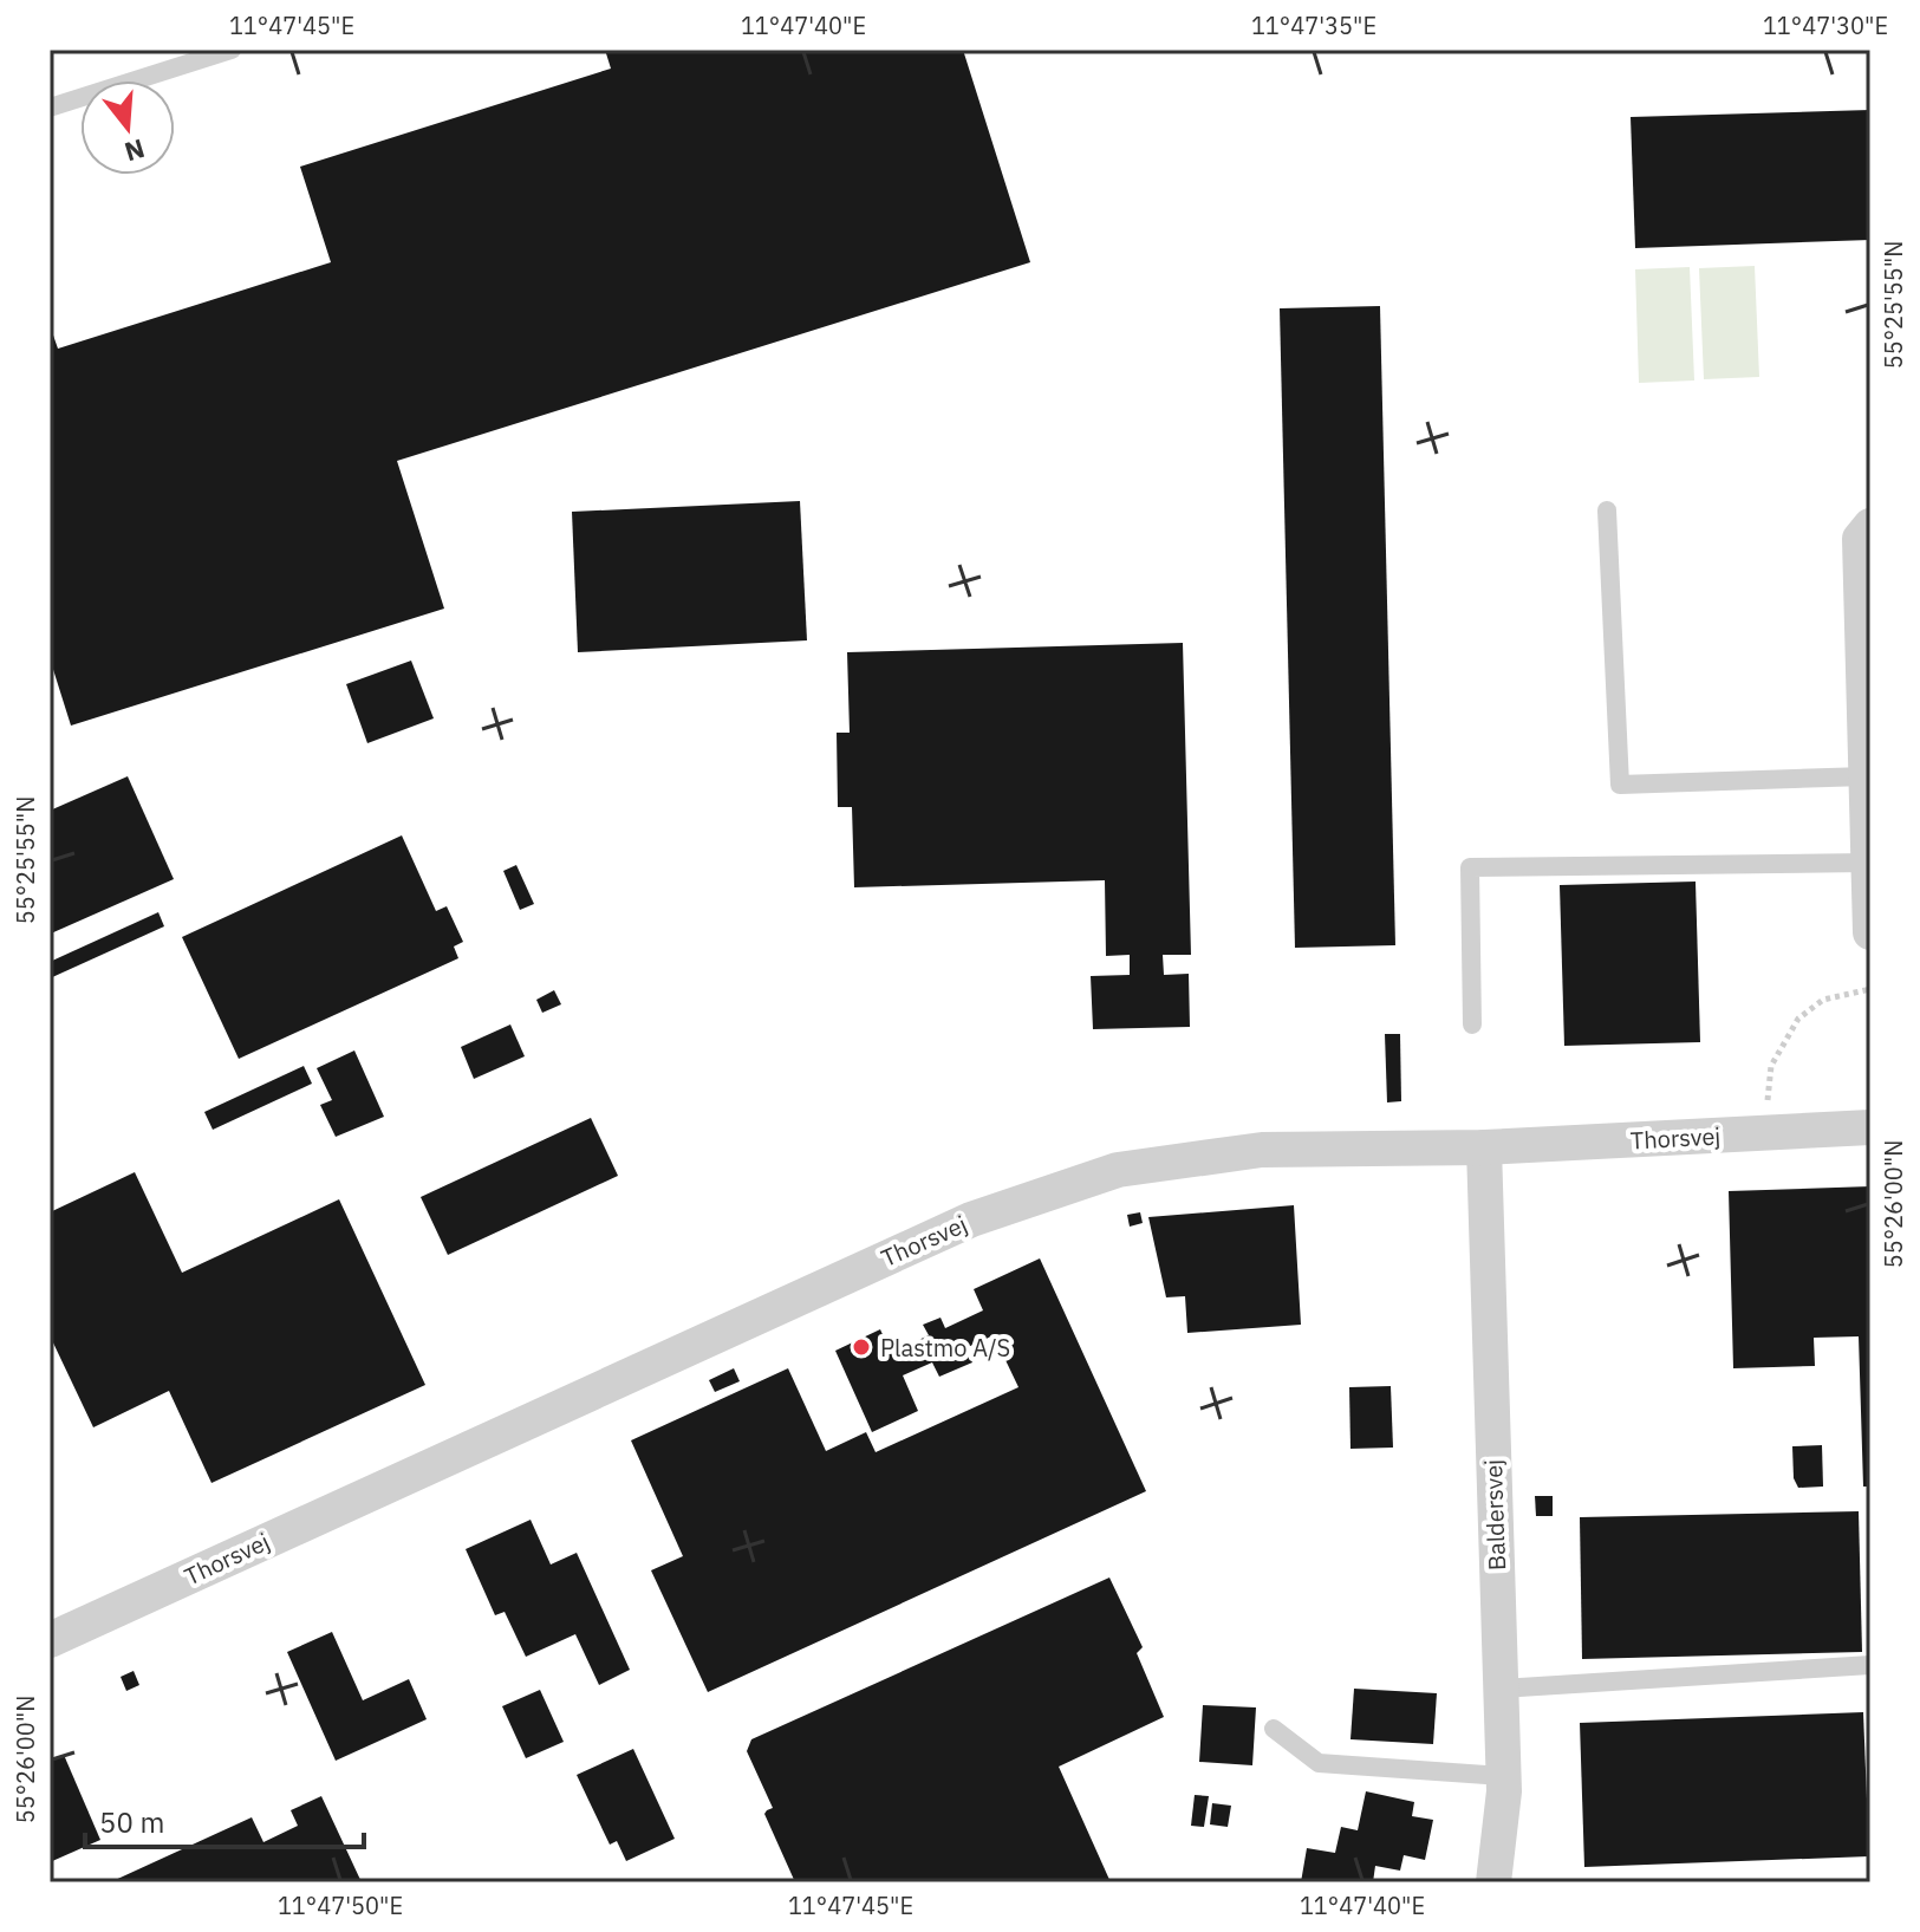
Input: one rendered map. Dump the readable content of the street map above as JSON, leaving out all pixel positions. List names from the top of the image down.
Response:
{
  "streets": {
    "street": ["Thorsvej", "Baldersvej"]
  },
  "crossings": [
    ["Thorsvej", "Baldersvej"]
  ],
  "places": ["Plastmo A/S"],
  "scale_bar": "50 m",
  "north": "bottom",
  "coordinates": [
    "11°47'45\"E",
    "11°47'40\"E",
    "11°47'35\"E",
    "11°47'30\"E",
    "55°25'55\"N",
    "55°26'00\"N",
    "11°47'50\"E"
  ]
}
